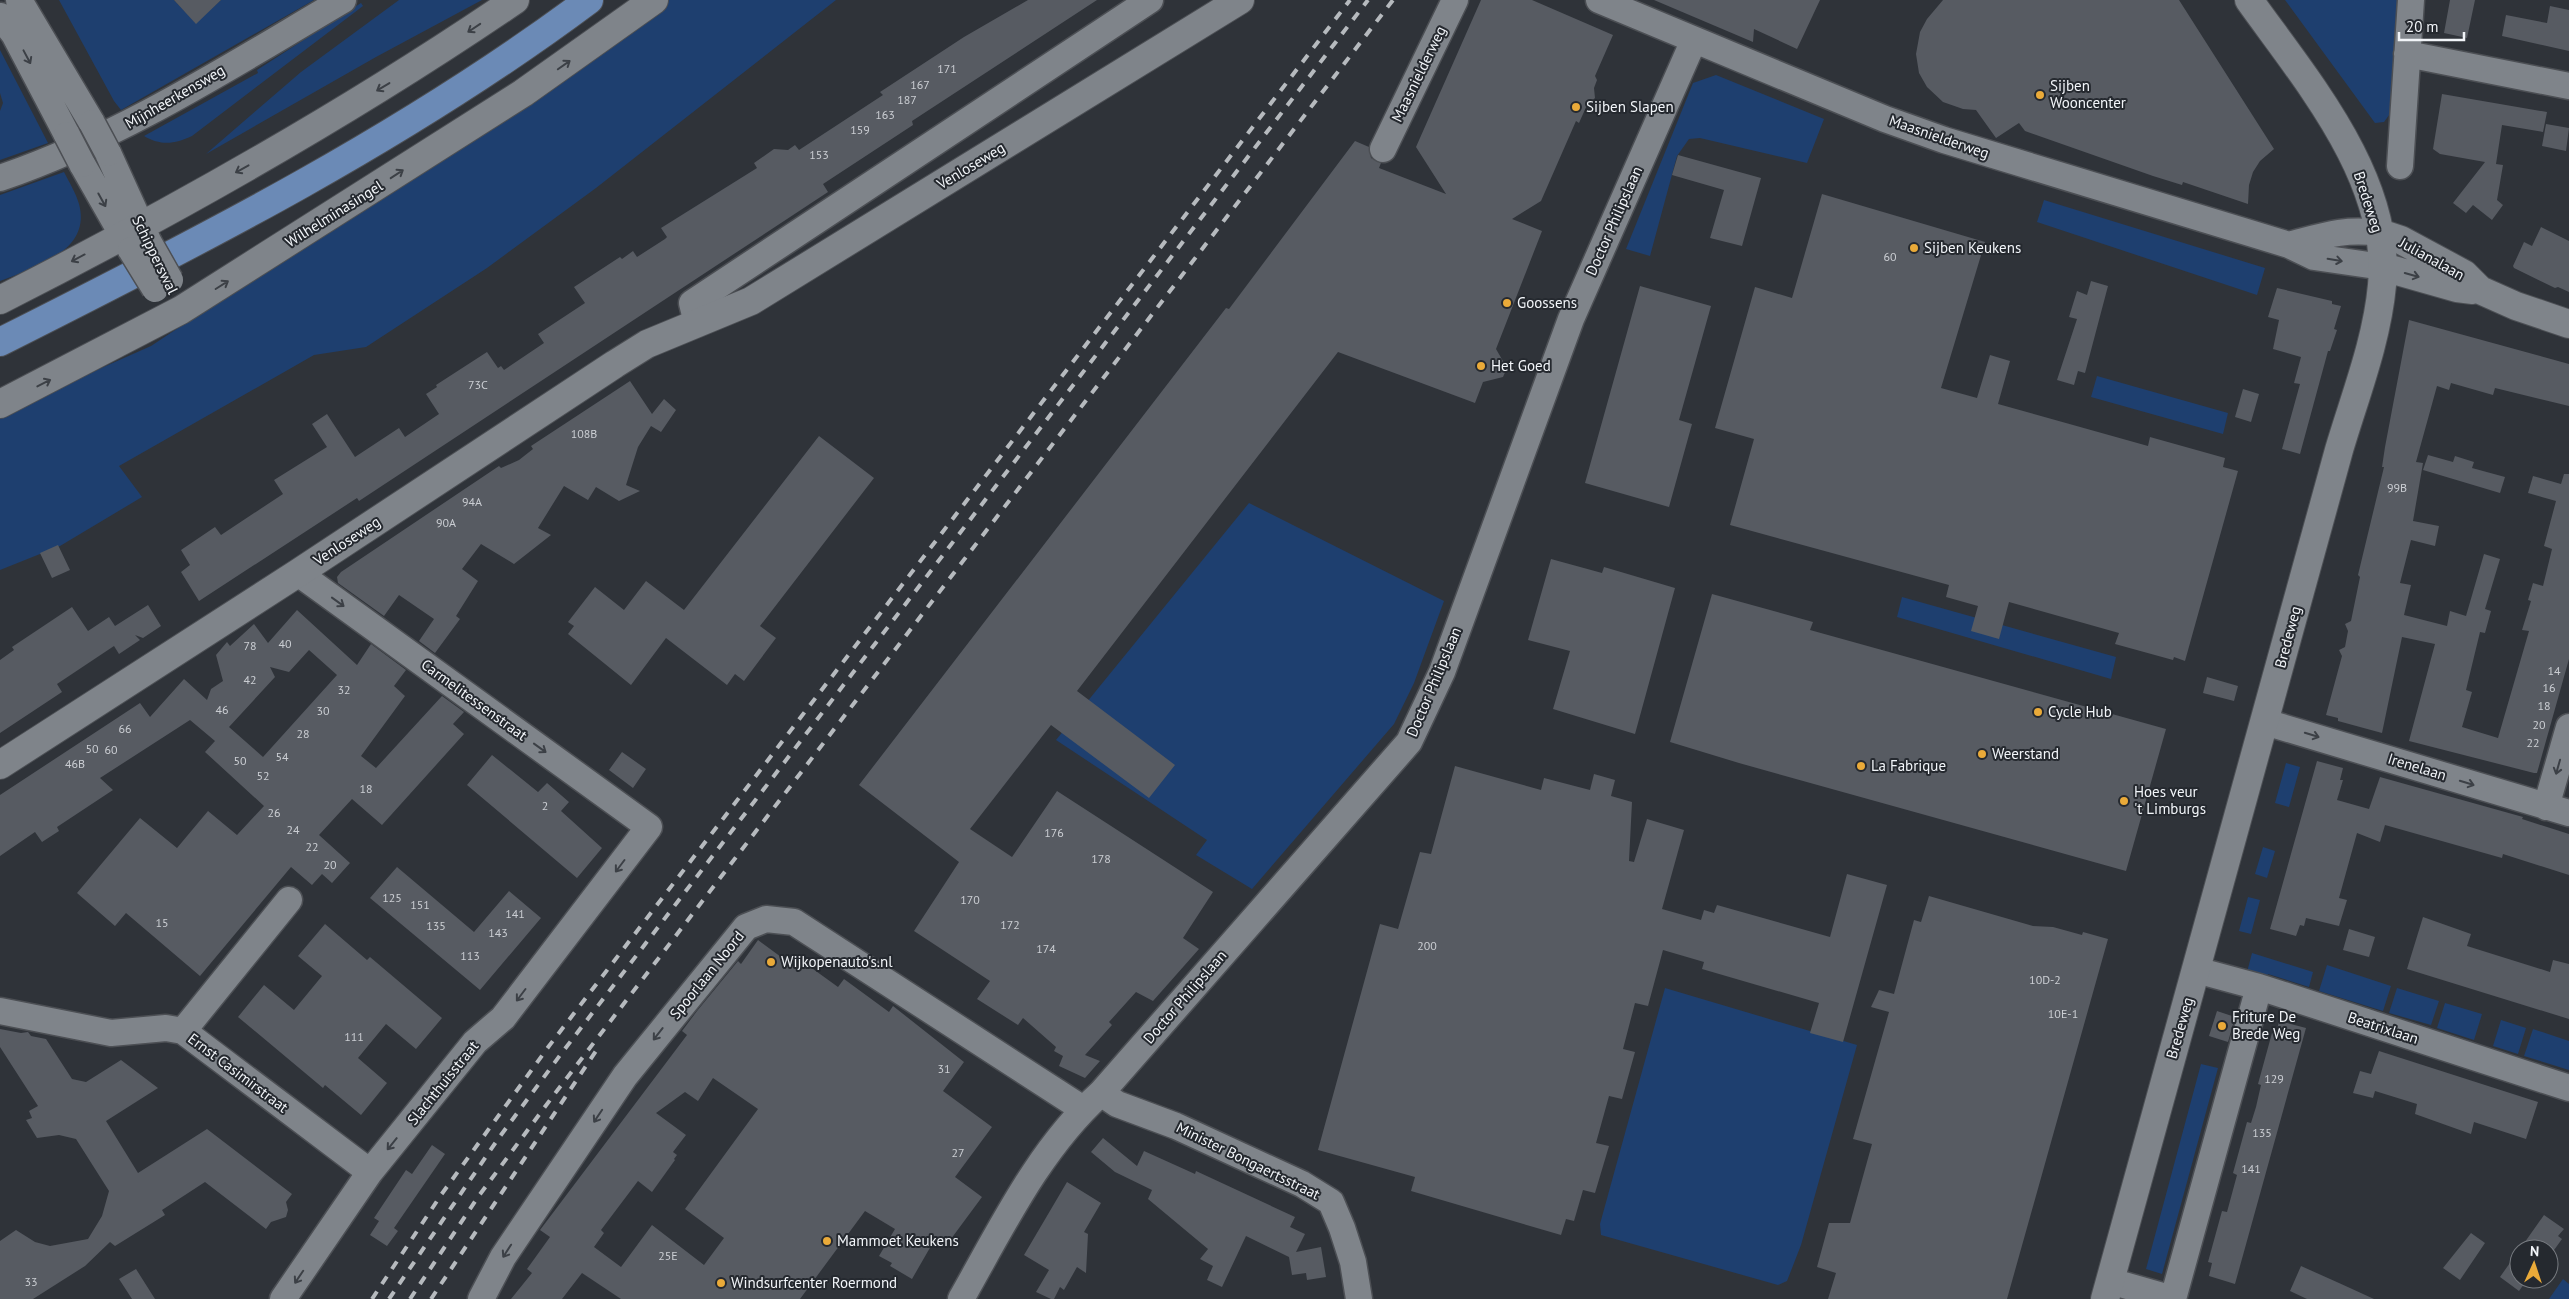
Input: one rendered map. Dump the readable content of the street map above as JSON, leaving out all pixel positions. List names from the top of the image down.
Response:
{
  "streets": {
    "street": [
      "Maasnielderweg",
      "Mijnheerkensweg",
      "Venloseweg",
      "Bredeweg",
      "Wilhelminasingel",
      "Doctor Philipslaan",
      "Schipperswal",
      "Julianalaan",
      "Carmelitessenstraat",
      "Irenelaan",
      "Spoorlaan Noord",
      "Beatrixlaan",
      "Ernst Casimirstraat",
      "Slachthuisstraat",
      "Minister Bongaertsstraat"
    ]
  },
  "crossings": [
    ["Maasnielderweg", "Bredeweg"],
    ["Maasnielderweg", "Doctor Philipslaan"],
    ["Maasnielderweg", "Julianalaan"],
    ["Venloseweg", "Carmelitessenstraat"],
    ["Bredeweg", "Julianalaan"],
    ["Bredeweg", "Irenelaan"],
    ["Bredeweg", "Beatrixlaan"],
    ["Wilhelminasingel", "Schipperswal"],
    ["Doctor Philipslaan", "Spoorlaan Noord"],
    ["Doctor Philipslaan", "Minister Bongaertsstraat"],
    ["Carmelitessenstraat", "Slachthuisstraat"],
    ["Spoorlaan Noord", "Minister Bongaertsstraat"],
    ["Ernst Casimirstraat", "Slachthuisstraat"]
  ],
  "one_way": ["Carmelitessenstraat", "Irenelaan", "Slachthuisstraat"],
  "places": [
    "Sijben Wooncenter",
    "Sijben Slapen",
    "Sijben Keukens",
    "Goossens",
    "Het Goed",
    "Cycle Hub",
    "Weerstand",
    "La Fabrique",
    "Hoes veur 't Limburgs",
    "Wijkopenauto's.nl",
    "Friture De Brede Weg",
    "Mammoet Keukens",
    "Windsurfcenter Roermond"
  ],
  "house_numbers": [
    "171",
    "167",
    "187",
    "163",
    "159",
    "153",
    "60",
    "73C",
    "108B",
    "99B",
    "94A",
    "90A",
    "40",
    "78",
    "14",
    "42",
    "16",
    "32",
    "18",
    "46",
    "30",
    "20",
    "66",
    "28",
    "22",
    "50",
    "60",
    "54",
    "50",
    "46B",
    "52",
    "18",
    "2",
    "26",
    "24",
    "176",
    "22",
    "178",
    "20",
    "125",
    "170",
    "151",
    "141",
    "15",
    "172",
    "135",
    "143",
    "200",
    "174",
    "113",
    "10D-2",
    "10E-1",
    "111",
    "31",
    "129",
    "135",
    "27",
    "141",
    "25E",
    "33"
  ],
  "scale_bar": "20 m",
  "north": "top"
}
